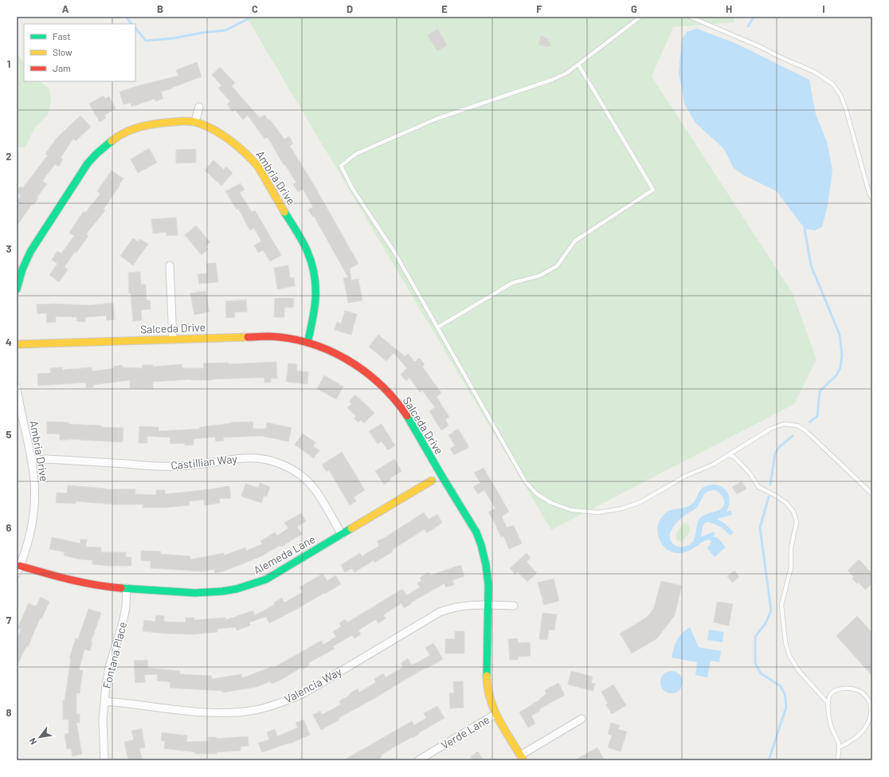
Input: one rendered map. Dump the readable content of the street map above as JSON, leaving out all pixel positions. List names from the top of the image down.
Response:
{
  "streets": {
    "street": [
      "Ambria Drive",
      "Salceda Drive",
      "Castillian Way",
      "Alemeda Lane",
      "Fontana Place",
      "Valencia Way",
      "Verde Lane"
    ]
  },
  "crossings": [
    ["Ambria Drive", "Salceda Drive"],
    ["Ambria Drive", "Castillian Way"],
    ["Ambria Drive", "Alemeda Lane"],
    ["Salceda Drive", "Valencia Way"],
    ["Salceda Drive", "Verde Lane"],
    ["Castillian Way", "Alemeda Lane"],
    ["Alemeda Lane", "Fontana Place"],
    ["Fontana Place", "Valencia Way"]
  ],
  "legend": ["Fast", "Slow", "Jam"],
  "north": "bottom left",
  "grid": {
    "columns": [
      "A",
      "B",
      "C",
      "D",
      "E",
      "F",
      "G",
      "H",
      "I"
    ],
    "rows": [
      "1",
      "2",
      "3",
      "4",
      "5",
      "6",
      "7",
      "8"
    ]
  }
}
